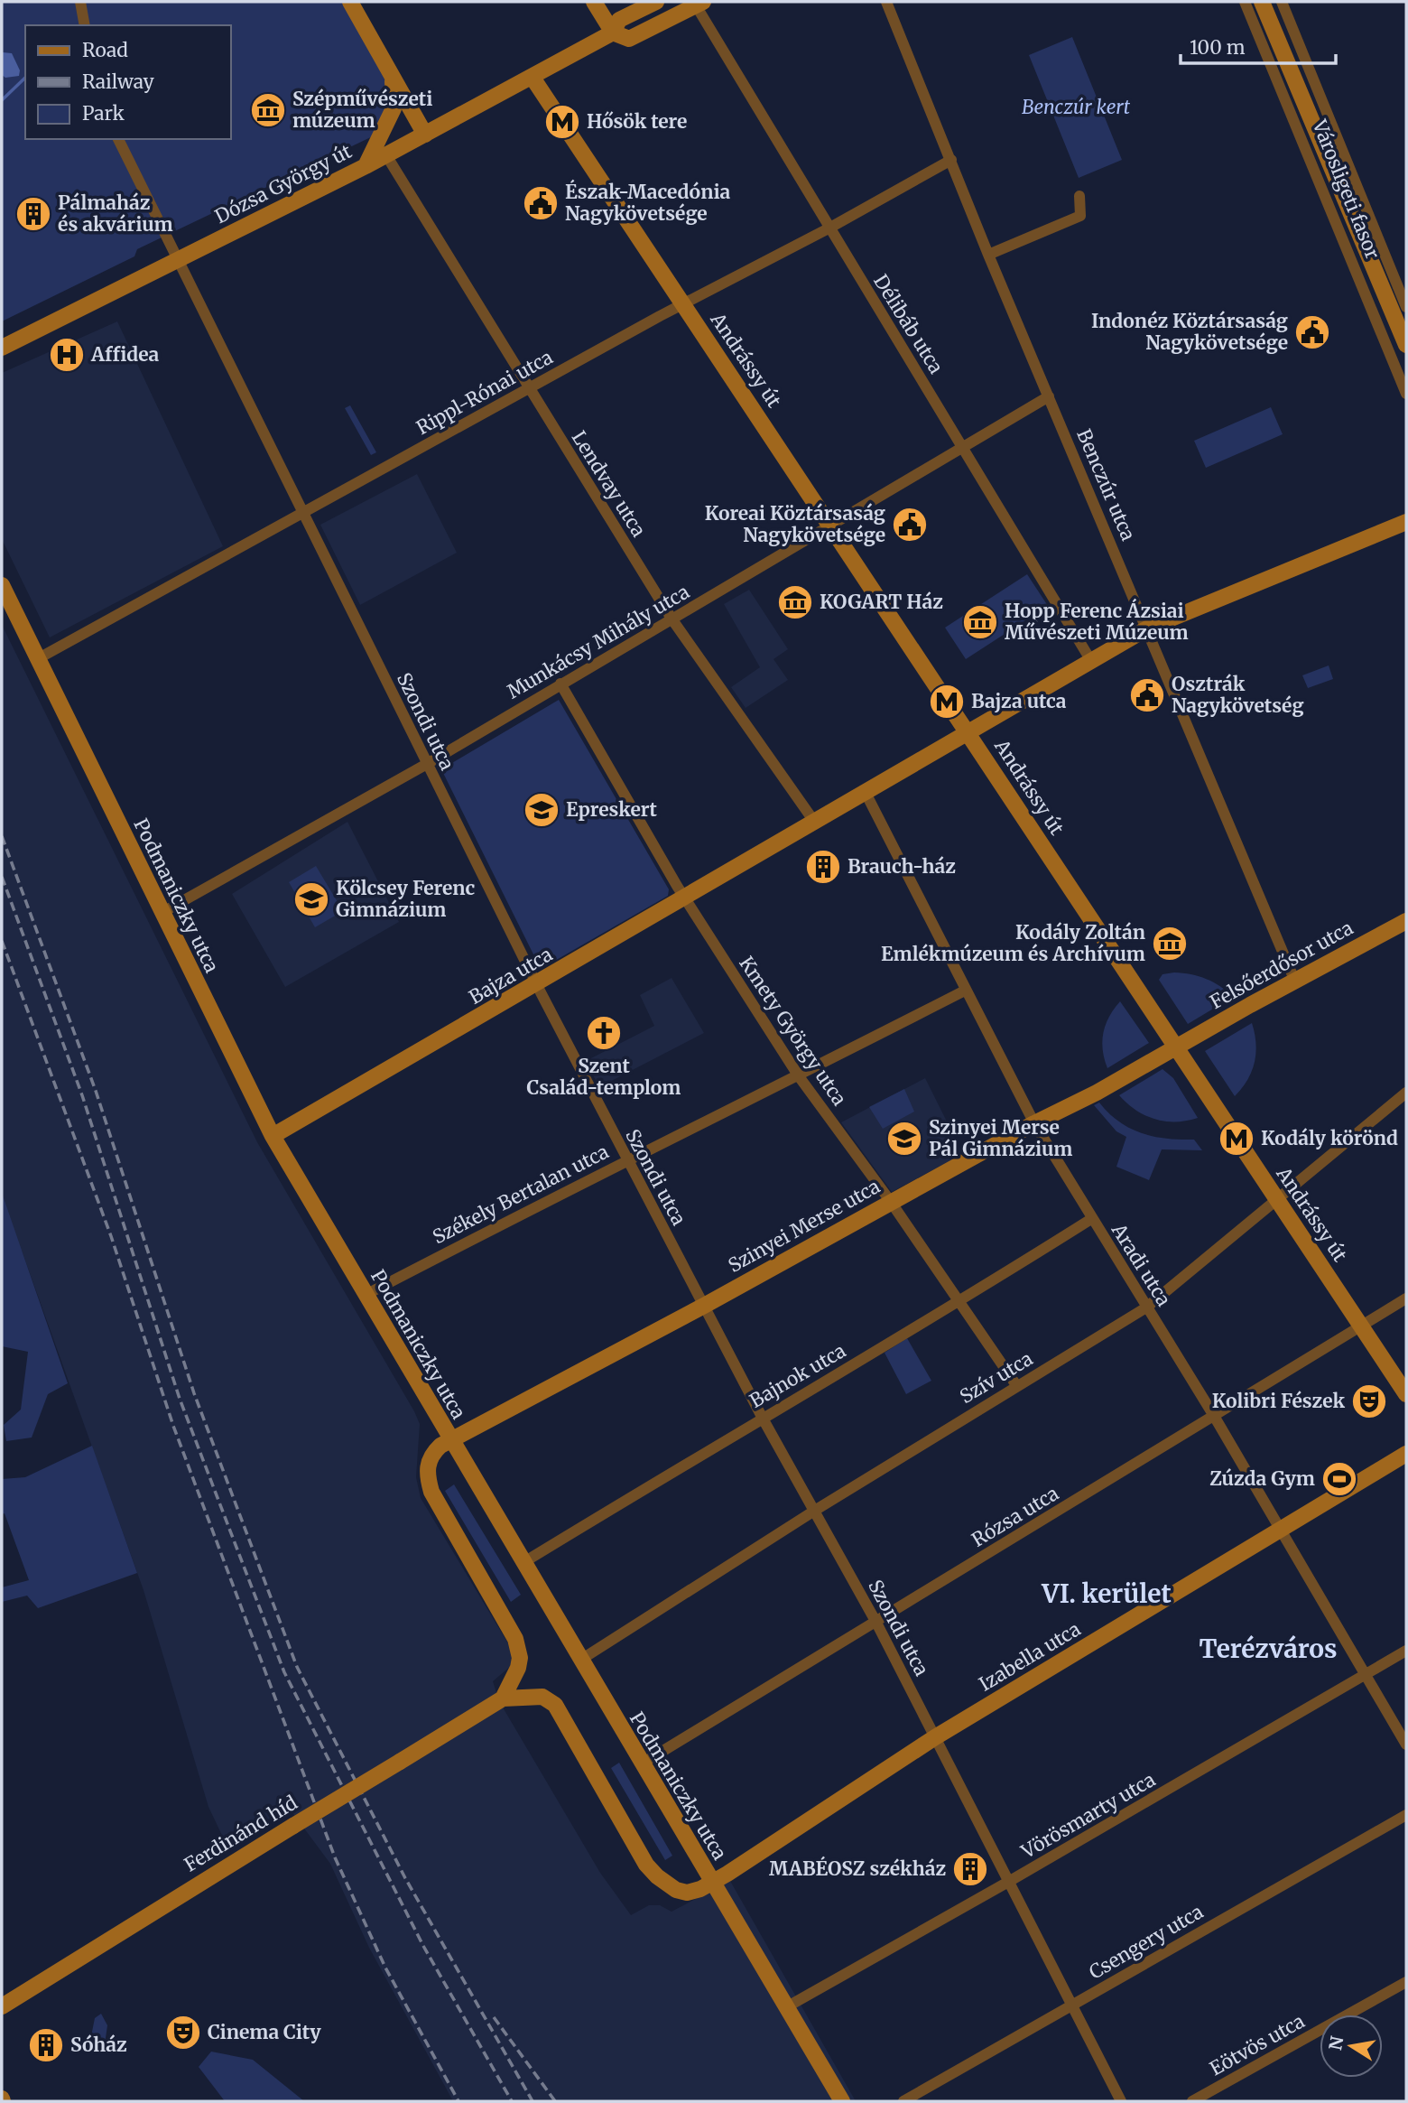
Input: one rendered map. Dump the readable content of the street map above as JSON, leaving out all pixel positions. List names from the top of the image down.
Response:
{
  "streets": {
    "street": [
      "Dózsa György út",
      "Városligeti fasor",
      "Délibáb utca",
      "Andrássy út",
      "Rippl-Rónai utca",
      "Lendvay utca",
      "Benczúr utca",
      "Munkácsy Mihály utca",
      "Szondi utca",
      "Podmaniczky utca",
      "Felsőerdősor utca",
      "Bajza utca",
      "Kmety György utca",
      "Székely Bertalan utca",
      "Szinyei Merse utca",
      "Aradi utca",
      "Bajnok utca",
      "Szív utca",
      "Rózsa utca",
      "Izabella utca",
      "Vörösmarty utca",
      "Ferdinánd híd",
      "Csengery utca",
      "Eötvös utca"
    ]
  },
  "crossings": [
    ["Dózsa György út", "Délibáb utca"],
    ["Dózsa György út", "Andrássy út"],
    ["Dózsa György út", "Lendvay utca"],
    ["Dózsa György út", "Szondi utca"],
    ["Délibáb utca", "Rippl-Rónai utca"],
    ["Délibáb utca", "Munkácsy Mihály utca"],
    ["Délibáb utca", "Bajza utca"],
    ["Andrássy út", "Rippl-Rónai utca"],
    ["Andrássy út", "Munkácsy Mihály utca"],
    ["Andrássy út", "Felsőerdősor utca"],
    ["Andrássy út", "Bajza utca"],
    ["Andrássy út", "Szinyei Merse utca"],
    ["Andrássy út", "Szív utca"],
    ["Andrássy út", "Rózsa utca"],
    ["Rippl-Rónai utca", "Lendvay utca"],
    ["Rippl-Rónai utca", "Benczúr utca"],
    ["Rippl-Rónai utca", "Szondi utca"],
    ["Rippl-Rónai utca", "Podmaniczky utca"],
    ["Lendvay utca", "Munkácsy Mihály utca"],
    ["Lendvay utca", "Bajza utca"],
    ["Benczúr utca", "Munkácsy Mihály utca"],
    ["Benczúr utca", "Felsőerdősor utca"],
    ["Benczúr utca", "Bajza utca"],
    ["Munkácsy Mihály utca", "Szondi utca"],
    ["Munkácsy Mihály utca", "Podmaniczky utca"],
    ["Munkácsy Mihály utca", "Kmety György utca"],
    ["Szondi utca", "Bajza utca"],
    ["Szondi utca", "Székely Bertalan utca"],
    ["Szondi utca", "Szinyei Merse utca"],
    ["Szondi utca", "Bajnok utca"],
    ["Szondi utca", "Szív utca"],
    ["Szondi utca", "Rózsa utca"],
    ["Szondi utca", "Izabella utca"],
    ["Szondi utca", "Vörösmarty utca"],
    ["Szondi utca", "Csengery utca"],
    ["Podmaniczky utca", "Bajza utca"],
    ["Podmaniczky utca", "Székely Bertalan utca"],
    ["Podmaniczky utca", "Szinyei Merse utca"],
    ["Podmaniczky utca", "Bajnok utca"],
    ["Podmaniczky utca", "Szív utca"],
    ["Podmaniczky utca", "Rózsa utca"],
    ["Podmaniczky utca", "Izabella utca"],
    ["Podmaniczky utca", "Vörösmarty utca"],
    ["Podmaniczky utca", "Ferdinánd híd"],
    ["Felsőerdősor utca", "Szinyei Merse utca"],
    ["Bajza utca", "Kmety György utca"],
    ["Bajza utca", "Aradi utca"],
    ["Kmety György utca", "Székely Bertalan utca"],
    ["Kmety György utca", "Szinyei Merse utca"],
    ["Kmety György utca", "Bajnok utca"],
    ["Kmety György utca", "Szív utca"],
    ["Székely Bertalan utca", "Aradi utca"],
    ["Szinyei Merse utca", "Aradi utca"],
    ["Aradi utca", "Bajnok utca"],
    ["Aradi utca", "Szív utca"],
    ["Aradi utca", "Rózsa utca"],
    ["Aradi utca", "Izabella utca"],
    ["Aradi utca", "Vörösmarty utca"],
    ["Izabella utca", "Ferdinánd híd"]
  ],
  "districts": ["VI. kerület", "Terézváros"],
  "parks": ["Benczúr kert"],
  "places": {
    "museum": [
      "Szépművészeti múzeum",
      "KOGART Ház",
      "Hopp Ferenc Ázsiai Művészeti Múzeum",
      "Kodály Zoltán Emlékmúzeum és Archívum"
    ],
    "metro station": ["Hősök tere", "Bajza utca", "Kodály körönd"],
    "public building": [
      "Észak-Macedónia Nagykövetsége",
      "Indonéz Köztársaság Nagykövetsége",
      "Koreai Köztársaság Nagykövetsége",
      "Osztrák Nagykövetség"
    ],
    "building": [
      "Pálmaház és akvárium",
      "Brauch-ház",
      "MABÉOSZ székház",
      "Sóház"
    ],
    "hospital": ["Affidea"],
    "school or university": ["Epreskert", "Kölcsey Ferenc Gimnázium", "Szinyei Merse Pál Gimnázium"],
    "church": ["Szent Család-templom"],
    "theatre": ["Kolibri Fészek", "Cinema City"],
    "sports": ["Zúzda Gym"]
  },
  "legend": ["Road", "Railway", "Park"],
  "scale_bar": "100 m",
  "north": "left"
}
